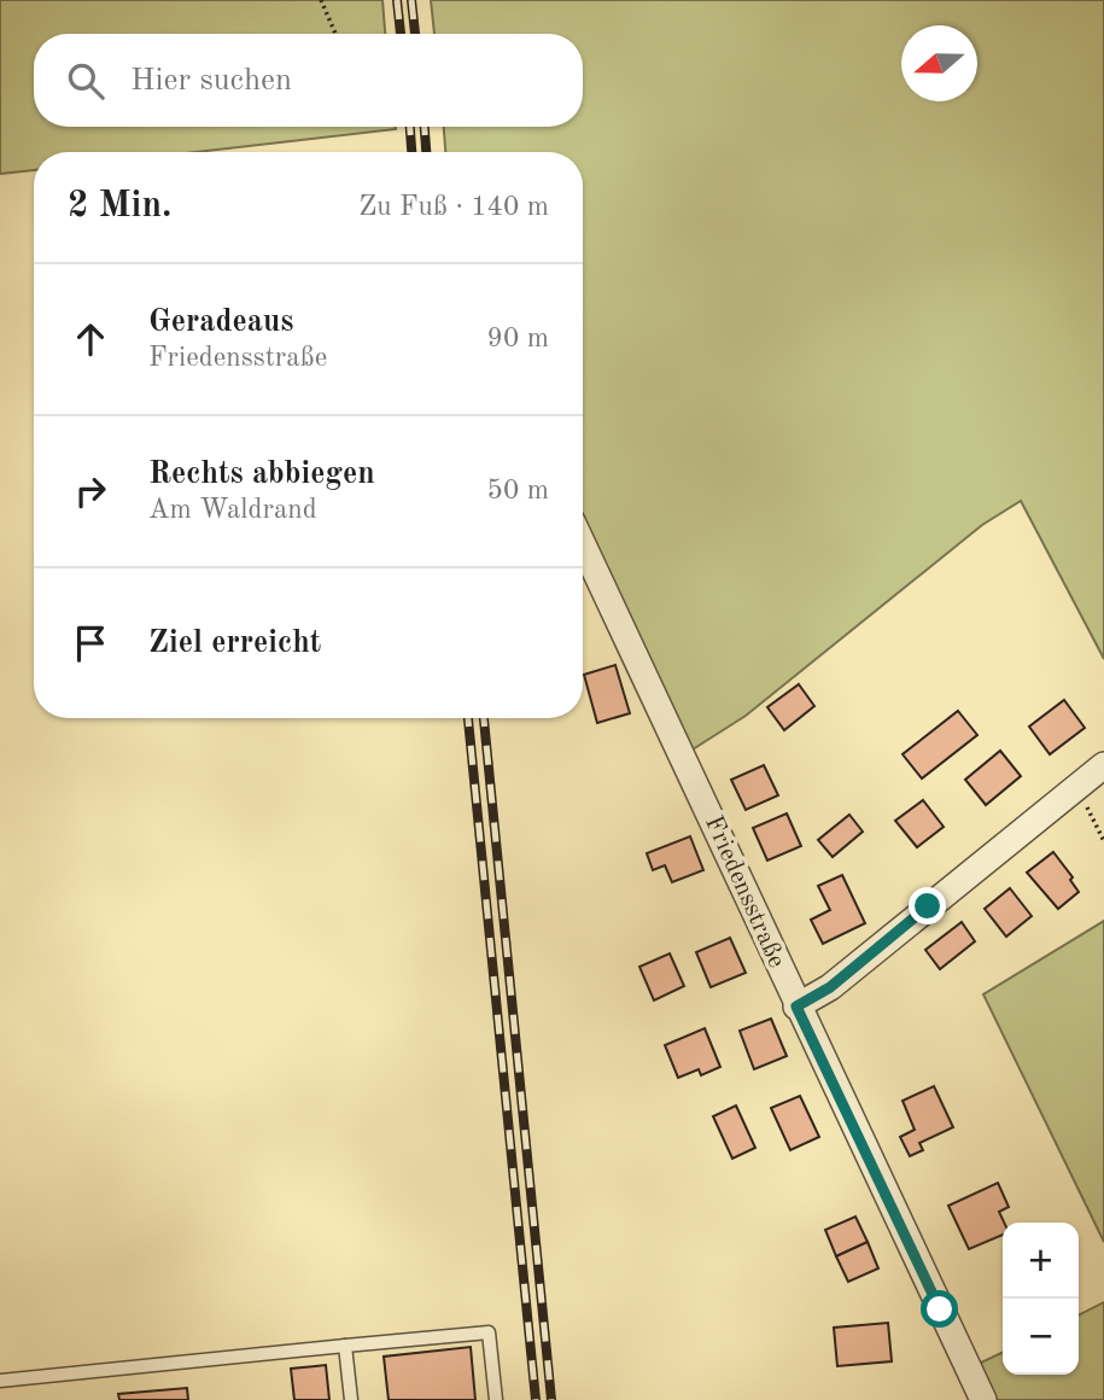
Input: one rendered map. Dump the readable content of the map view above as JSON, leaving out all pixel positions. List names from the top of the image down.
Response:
{
  "streets": {
    "street": ["Friedensstraße"]
  },
  "north": "left",
  "page": {
    "search": "Hier suchen",
    "heading": ["2 Min.", "Zu Fuß · 140 m"],
    "list": [
      ["Geradeaus", "Friedensstraße", "90 m"],
      ["Rechts abbiegen", "Am Waldrand", "50 m"],
      "Ziel erreicht"
    ],
    "map_buttons": ["+", "−"]
  }
}
